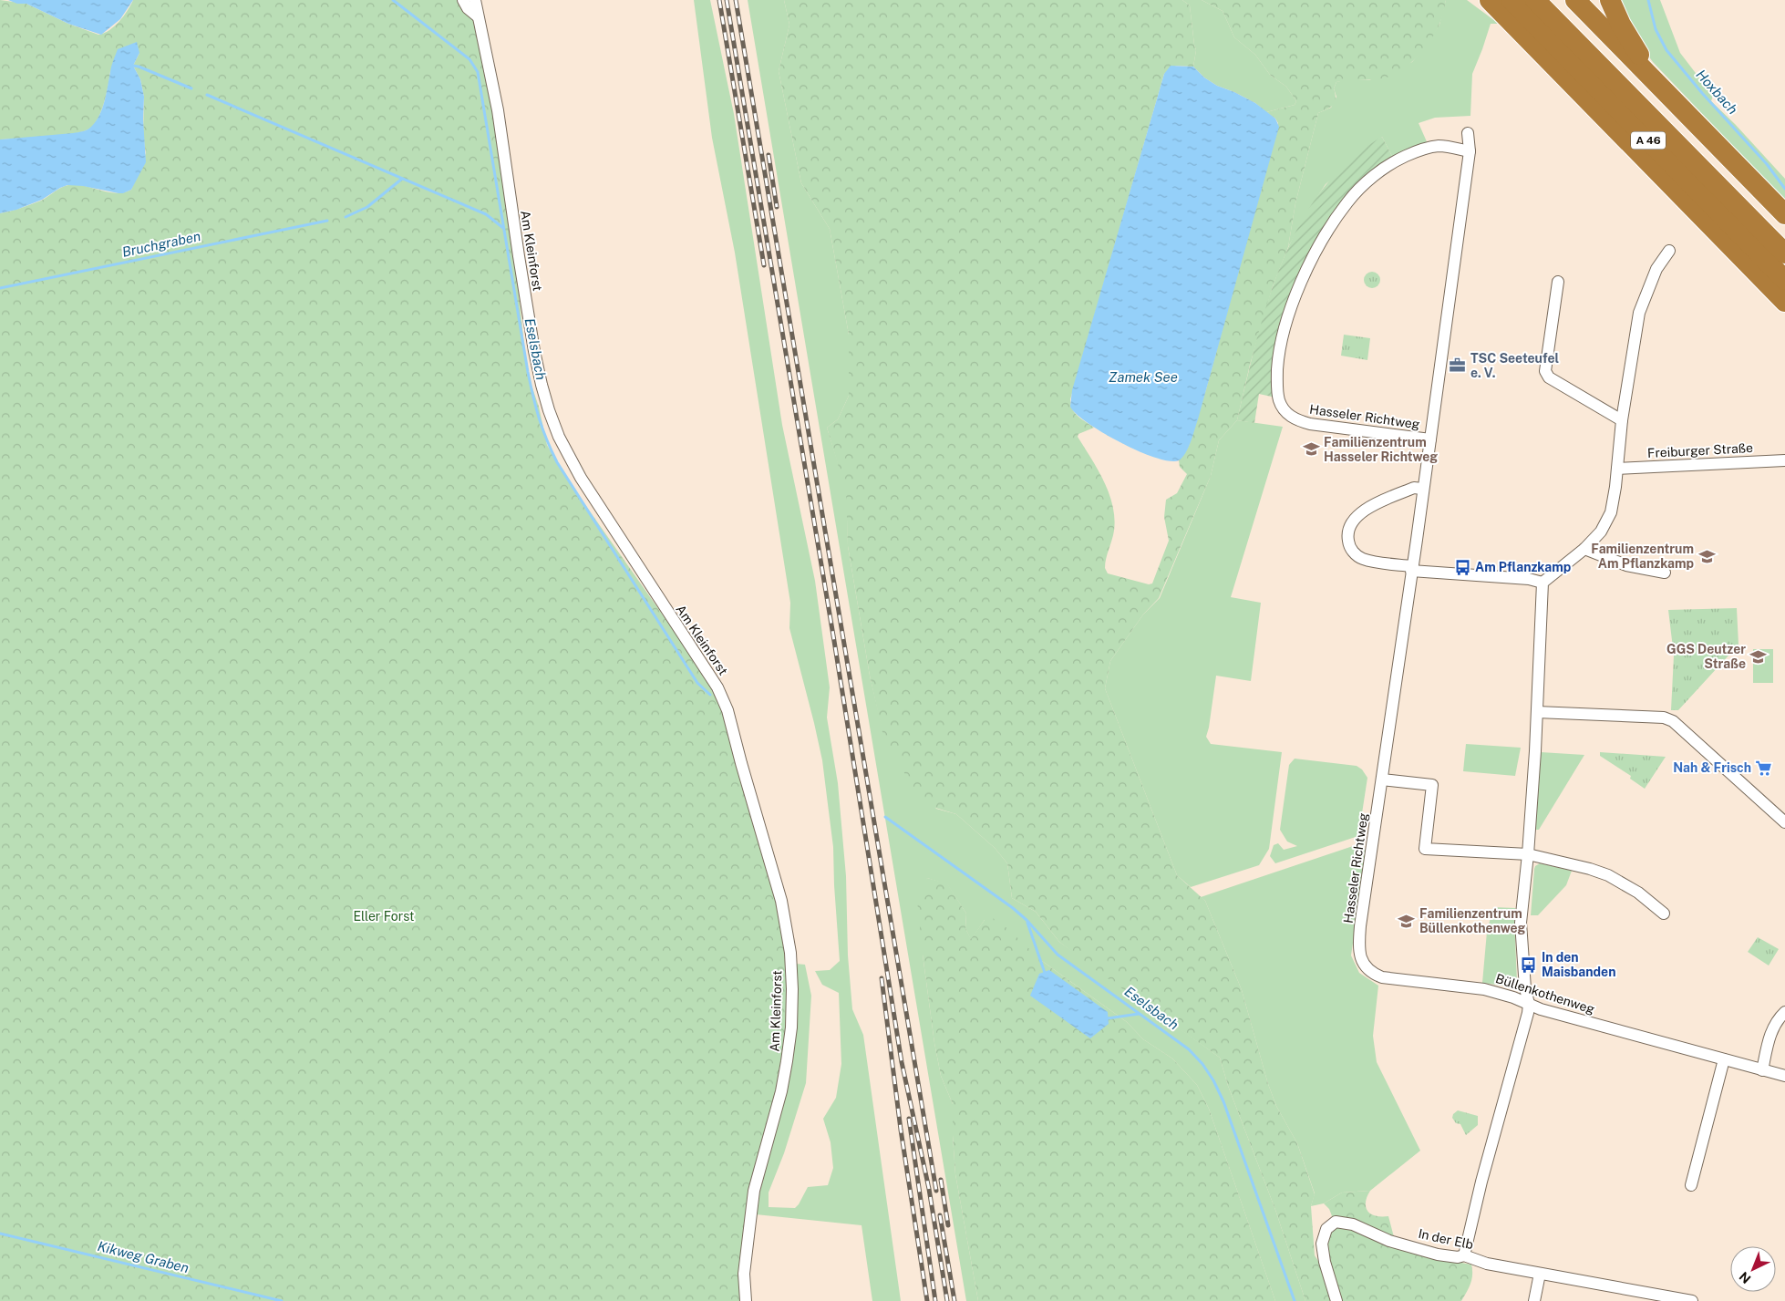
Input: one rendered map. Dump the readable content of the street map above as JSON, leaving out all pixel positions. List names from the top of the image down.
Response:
{
  "streets": {
    "highway": ["A 46"],
    "street": [
      "Am Kleinforst",
      "Hasseler Richtweg",
      "Freiburger Straße",
      "Büllenkothenweg",
      "In der Elb"
    ]
  },
  "crossings": [
    ["Hasseler Richtweg", "Büllenkothenweg"]
  ],
  "water": [
    "Hoxbach",
    "Bruchgraben",
    "Eselsbach",
    "Zamek See",
    "Kikweg Graben"
  ],
  "parks": ["Eller Forst"],
  "places": {
    "office": ["TSC Seeteufel e. V."],
    "school or university": [
      "Familienzentrum Hasseler Richtweg",
      "Familienzentrum Am Pflanzkamp",
      "GGS Deutzer Straße",
      "Familienzentrum Büllenkothenweg"
    ],
    "bus stop": ["Am Pflanzkamp", "In den Maisbanden"],
    "supermarket": ["Nah & Frisch"]
  },
  "north": "bottom left"
}
